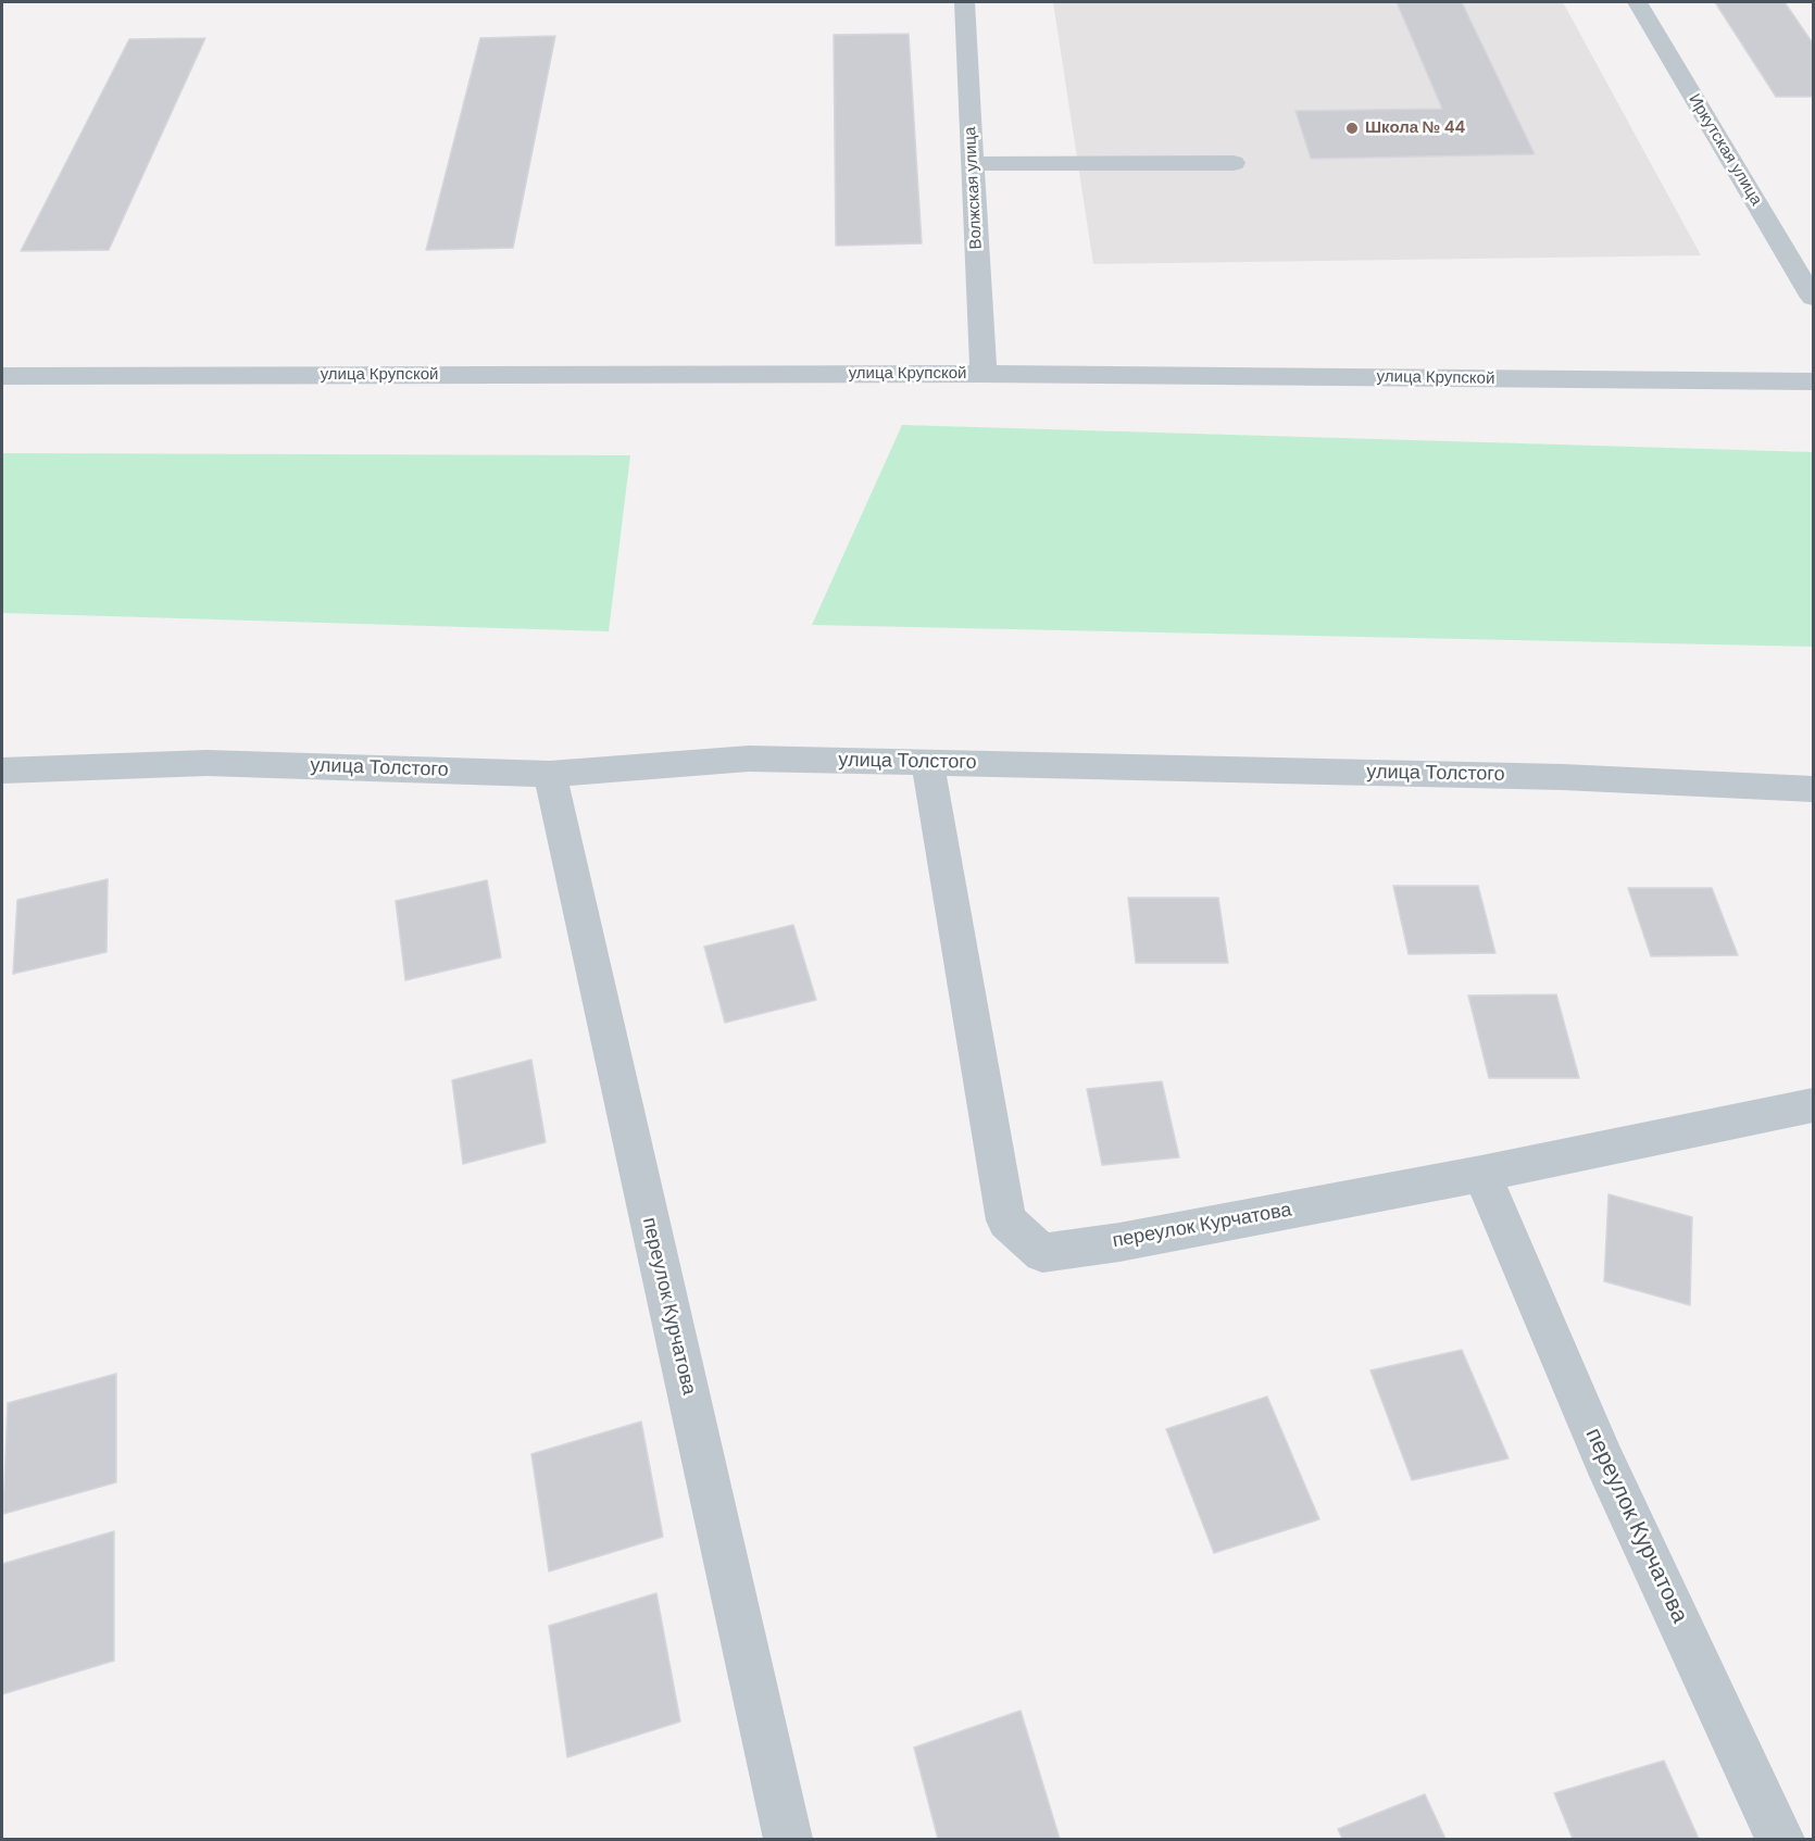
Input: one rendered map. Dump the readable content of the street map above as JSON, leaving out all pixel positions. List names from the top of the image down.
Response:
{
  "streets": {
    "street": [
      "Иркутская улица",
      "Волжская улица",
      "улица Крупской",
      "улица Толстого",
      "переулок Курчатова"
    ]
  },
  "crossings": [
    ["Волжская улица", "улица Крупской"],
    ["улица Толстого", "переулок Курчатова"]
  ],
  "places": ["Школа № 44"]
}
